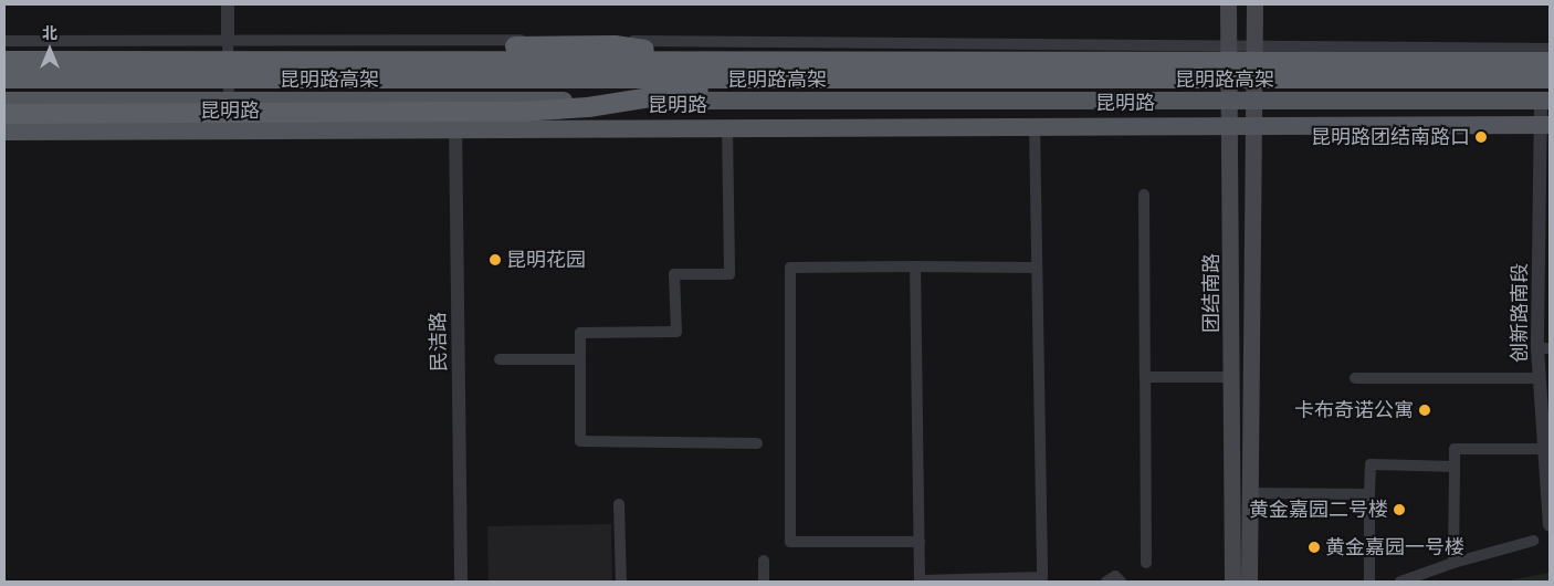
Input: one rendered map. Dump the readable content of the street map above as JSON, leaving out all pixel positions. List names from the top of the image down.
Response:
{
  "streets": {
    "highway": ["昆明路高架"],
    "main road": ["昆明路", "团结南路"],
    "street": ["创新路南段", "民洁路"]
  },
  "crossings": [
    ["昆明路", "团结南路"],
    ["昆明路", "创新路南段"],
    ["昆明路", "民洁路"]
  ],
  "places": [
    "昆明路团结南路口",
    "昆明花园",
    "卡布奇诺公寓",
    "黄金嘉园二号楼",
    "黄金嘉园一号楼"
  ],
  "north": "top"
}
